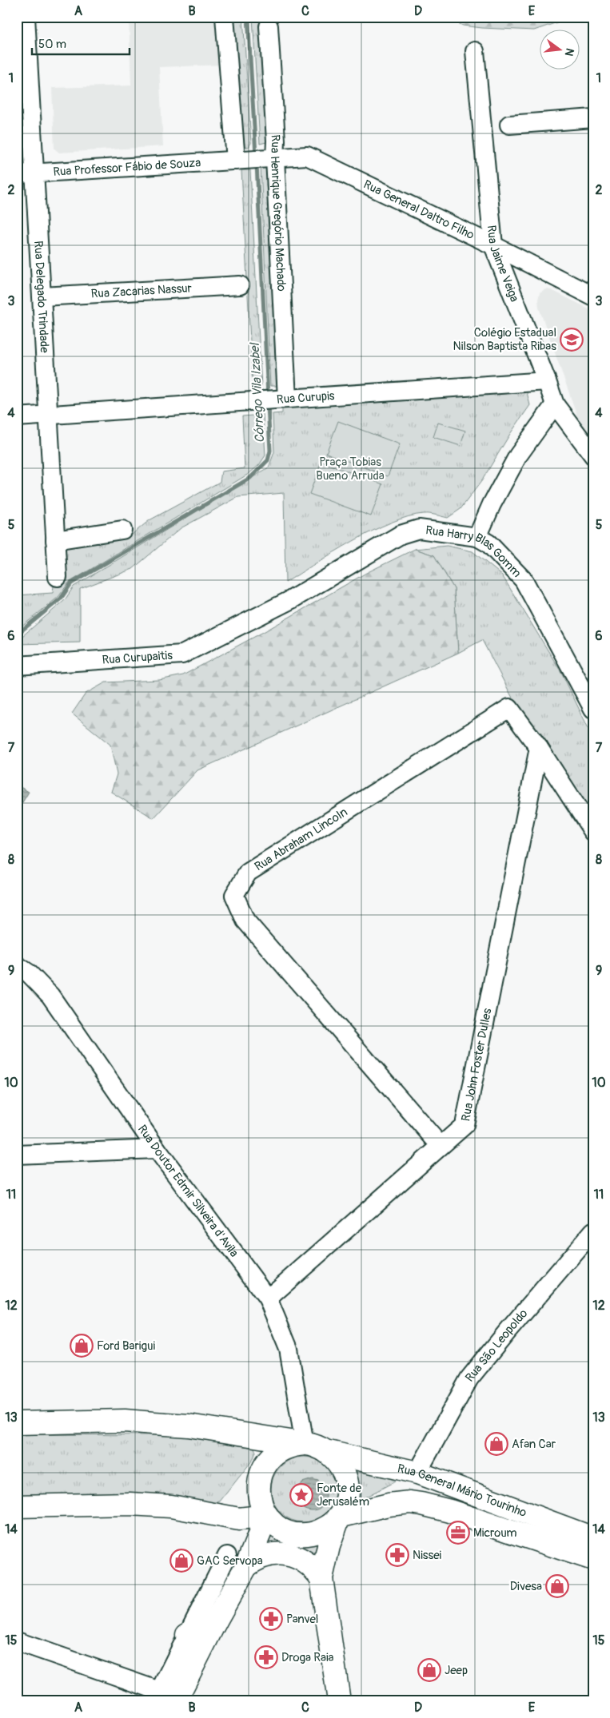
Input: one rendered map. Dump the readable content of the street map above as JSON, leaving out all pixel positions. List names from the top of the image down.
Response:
{
  "streets": {
    "main road": ["Rua General Mário Tourinho"],
    "street": [
      "Rua Professor Fábio de Souza",
      "Rua General Daltro Filho",
      "Rua Henrique Gregório Machado",
      "Rua Jaime Veiga",
      "Rua Zacarias Nassur",
      "Rua Delegado Trindade",
      "Rua Curupis",
      "Rua Harry Blas Gomm",
      "Rua Curupaitis",
      "Rua Abraham Lincoln",
      "Rua John Foster Dulles",
      "Rua Doutor Edmir Silveira d'Avila",
      "Rua São Leopoldo"
    ]
  },
  "crossings": [
    ["Rua Professor Fábio de Souza", "Rua General Daltro Filho"],
    ["Rua Professor Fábio de Souza", "Rua Henrique Gregório Machado"],
    ["Rua Professor Fábio de Souza", "Rua Delegado Trindade"],
    ["Rua General Daltro Filho", "Rua Henrique Gregório Machado"],
    ["Rua General Daltro Filho", "Rua Jaime Veiga"],
    ["Rua Henrique Gregório Machado", "Rua Curupis"],
    ["Rua Jaime Veiga", "Rua Curupis"],
    ["Rua Zacarias Nassur", "Rua Delegado Trindade"],
    ["Rua Delegado Trindade", "Rua Curupis"],
    ["Rua Harry Blas Gomm", "Rua Curupaitis"],
    ["Rua Abraham Lincoln", "Rua John Foster Dulles"],
    ["Rua John Foster Dulles", "Rua Doutor Edmir Silveira d'Avila"],
    ["Rua Doutor Edmir Silveira d'Avila", "Rua General Mário Tourinho"],
    ["Rua São Leopoldo", "Rua General Mário Tourinho"]
  ],
  "water": ["Córrego Vila Izabel"],
  "parks": ["Praça Tobias Bueno Arruda"],
  "places": {
    "school or university": ["Colégio Estadual Nilson Baptista Ribas"],
    "shop": [
      "Ford Barigui",
      "Afan Car",
      "GAC Servopa",
      "Divesa",
      "Jeep"
    ],
    "place": ["Fonte de Jerusalém"],
    "office": ["Microum"],
    "pharmacy": ["Nissei", "Panvel", "Droga Raia"]
  },
  "scale_bar": "50 m",
  "north": "right",
  "grid": {
    "columns": [
      "A",
      "B",
      "C",
      "D",
      "E"
    ],
    "rows": [
      "1",
      "2",
      "3",
      "4",
      "5",
      "6",
      "7",
      "8",
      "9",
      "10",
      "11",
      "12",
      "13",
      "14",
      "15"
    ]
  }
}
